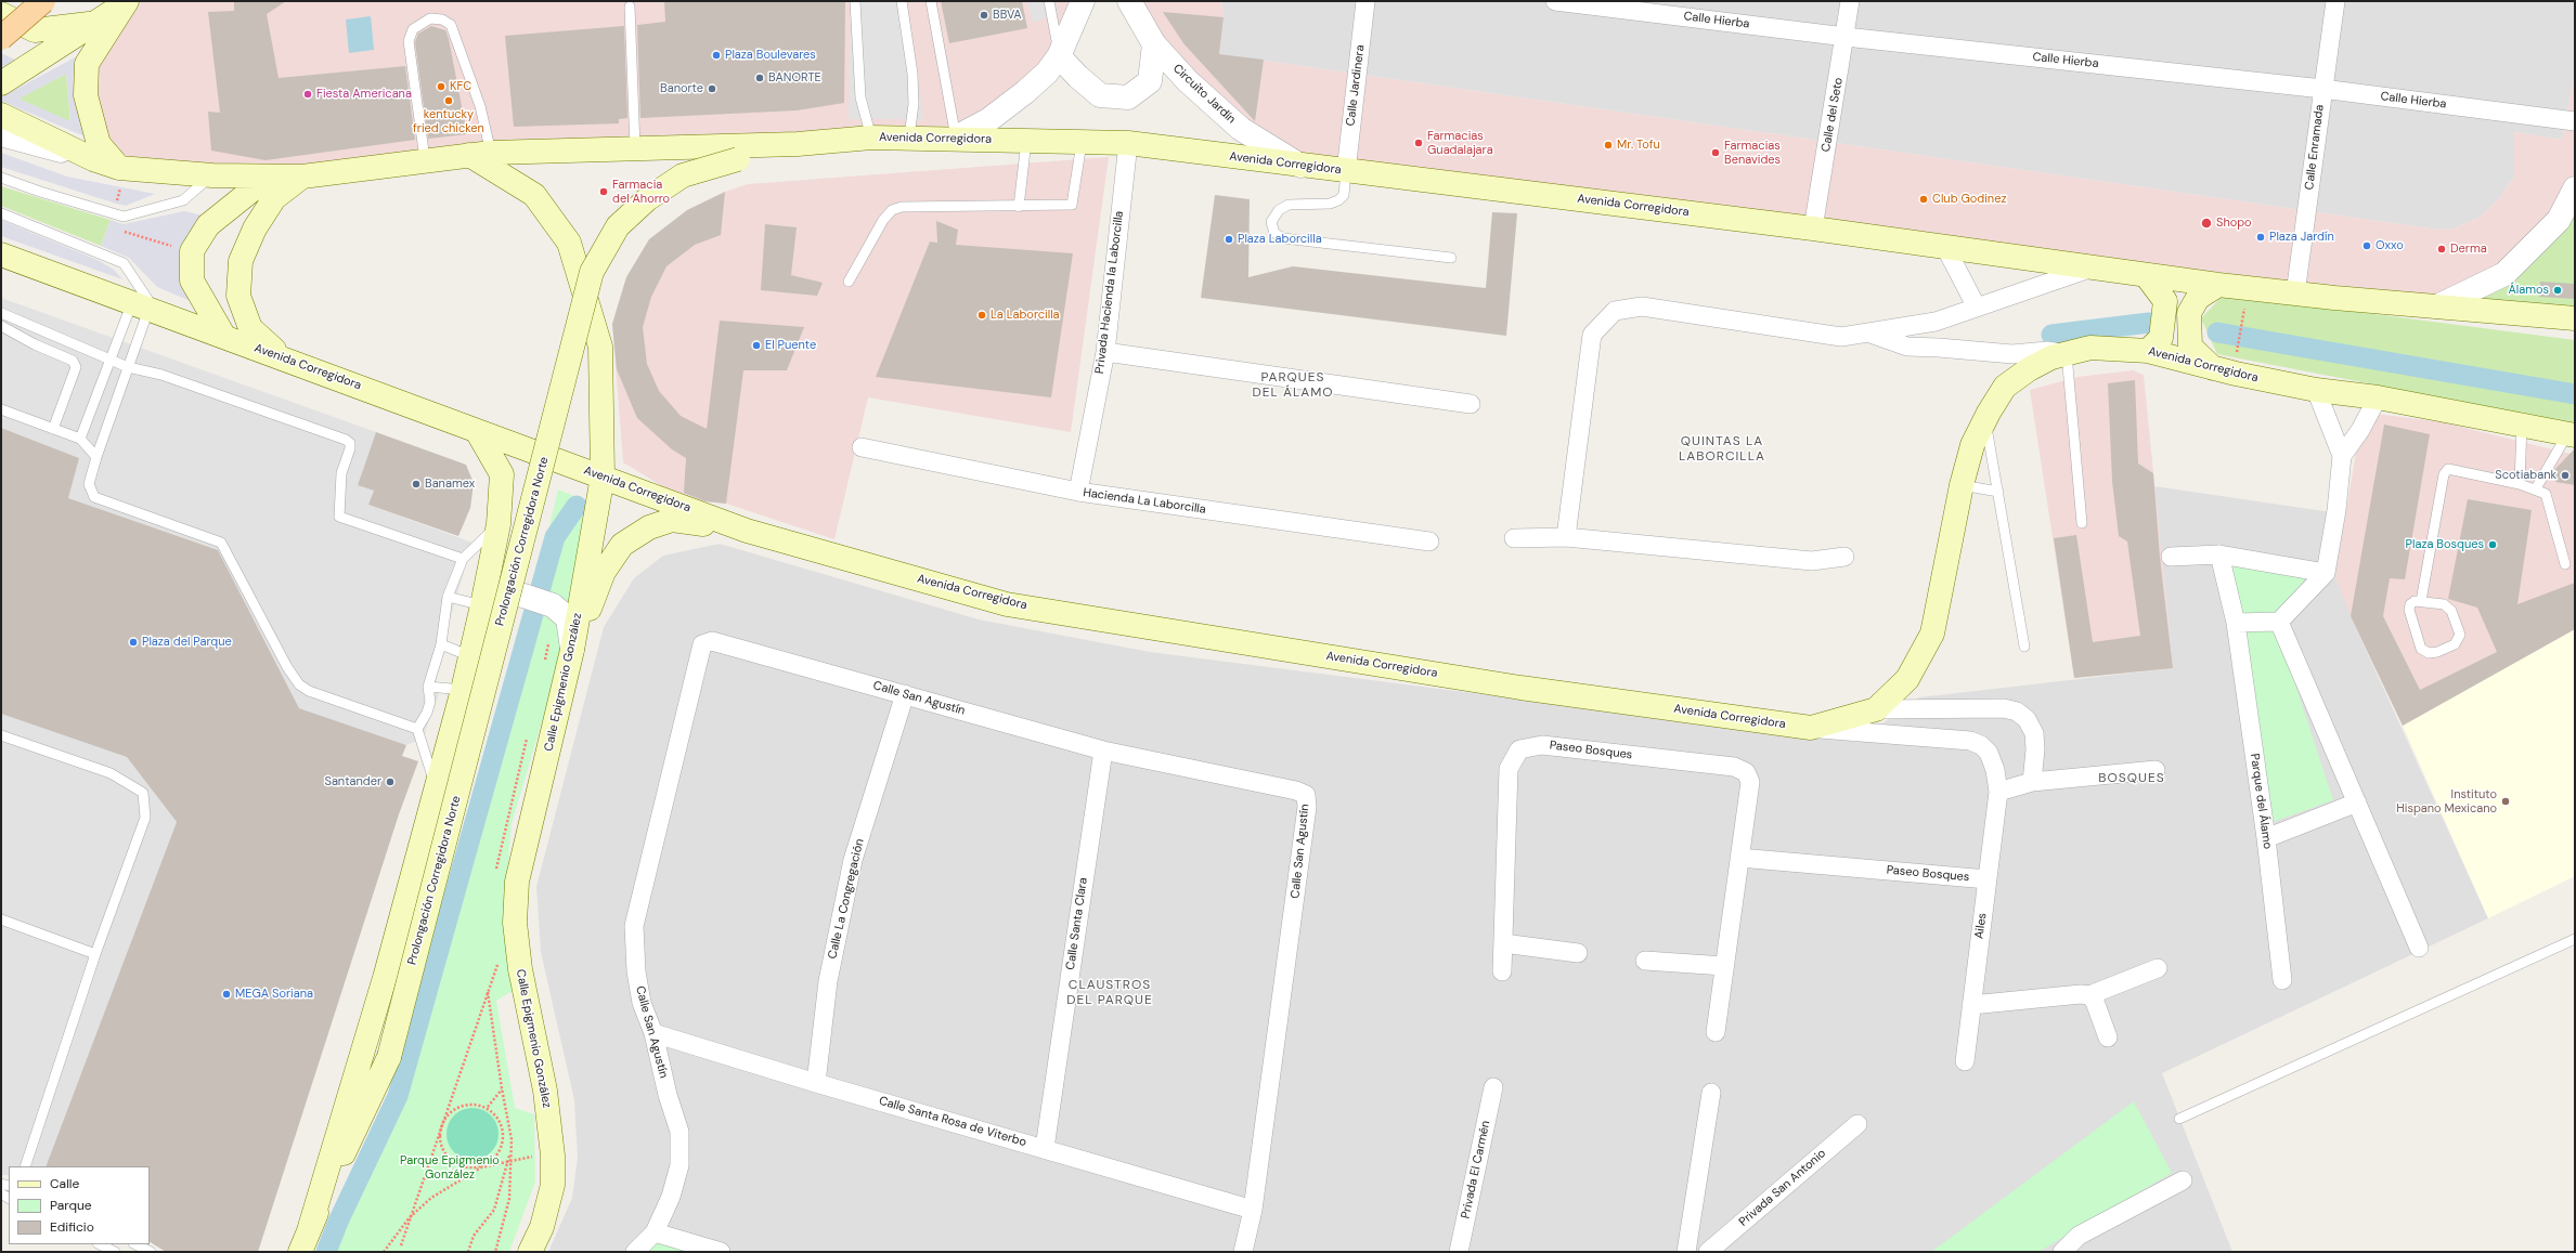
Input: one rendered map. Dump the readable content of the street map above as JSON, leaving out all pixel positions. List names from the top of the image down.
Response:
{
  "streets": {
    "main road": ["Avenida Corregidora", "Prolongación Corregidora Norte", "Calle Epigmenio González"],
    "street": [
      "Calle Hierba",
      "Calle Jardinera",
      "Circuito Jardín",
      "Calle del Seto",
      "Calle Enramada",
      "Privada Hacienda la Laborcilla",
      "Hacienda La Laborcilla",
      "Calle San Agustín",
      "Paseo Bosques",
      "Parque del Álamo",
      "Calle La Congregación",
      "Calle Santa Clara",
      "Ailes",
      "Calle Santa Rosa de Viterbo",
      "Privada El Carmén",
      "Privada San Antonio"
    ]
  },
  "crossings": [
    ["Calle Hierba", "Calle del Seto"],
    ["Calle Hierba", "Calle Enramada"],
    ["Calle Jardinera", "Avenida Corregidora"],
    ["Circuito Jardín", "Avenida Corregidora"],
    ["Calle del Seto", "Avenida Corregidora"],
    ["Avenida Corregidora", "Calle Enramada"],
    ["Avenida Corregidora", "Privada Hacienda la Laborcilla"],
    ["Avenida Corregidora", "Prolongación Corregidora Norte"],
    ["Avenida Corregidora", "Calle Epigmenio González"],
    ["Avenida Corregidora", "Ailes"],
    ["Privada Hacienda la Laborcilla", "Hacienda La Laborcilla"],
    ["Calle San Agustín", "Calle La Congregación"],
    ["Calle San Agustín", "Calle Santa Clara"],
    ["Calle San Agustín", "Calle Santa Rosa de Viterbo"],
    ["Paseo Bosques", "Ailes"],
    ["Calle La Congregación", "Calle Santa Rosa de Viterbo"],
    ["Calle Santa Clara", "Calle Santa Rosa de Viterbo"]
  ],
  "districts": [
    "PARQUES DEL ÁLAMO",
    "QUINTAS LA LABORCILLA",
    "BOSQUES",
    "CLAUSTROS DEL PARQUE"
  ],
  "parks": ["Parque Epigmenio González"],
  "places": [
    "BBVA",
    "Plaza Boulevares",
    "BANORTE",
    "KFC",
    "Banorte",
    "Fiesta Americana",
    "kentucky fried chicken",
    "Farmacias Guadalajara",
    "Mr. Tofu",
    "Farmacias Benavides",
    "Farmacia del Ahorro",
    "Club Godinez",
    "Shopo",
    "Plaza Jardín",
    "Plaza Laborcilla",
    "Oxxo",
    "Derma",
    "Álamos",
    "La Laborcilla",
    "El Puente",
    "Scotiabank",
    "Banamex",
    "Plaza Bosques",
    "Plaza del Parque",
    "Santander",
    "Instituto Hispano Mexicano",
    "MEGA Soriana"
  ],
  "legend": ["Calle", "Parque", "Edificio"]
}
